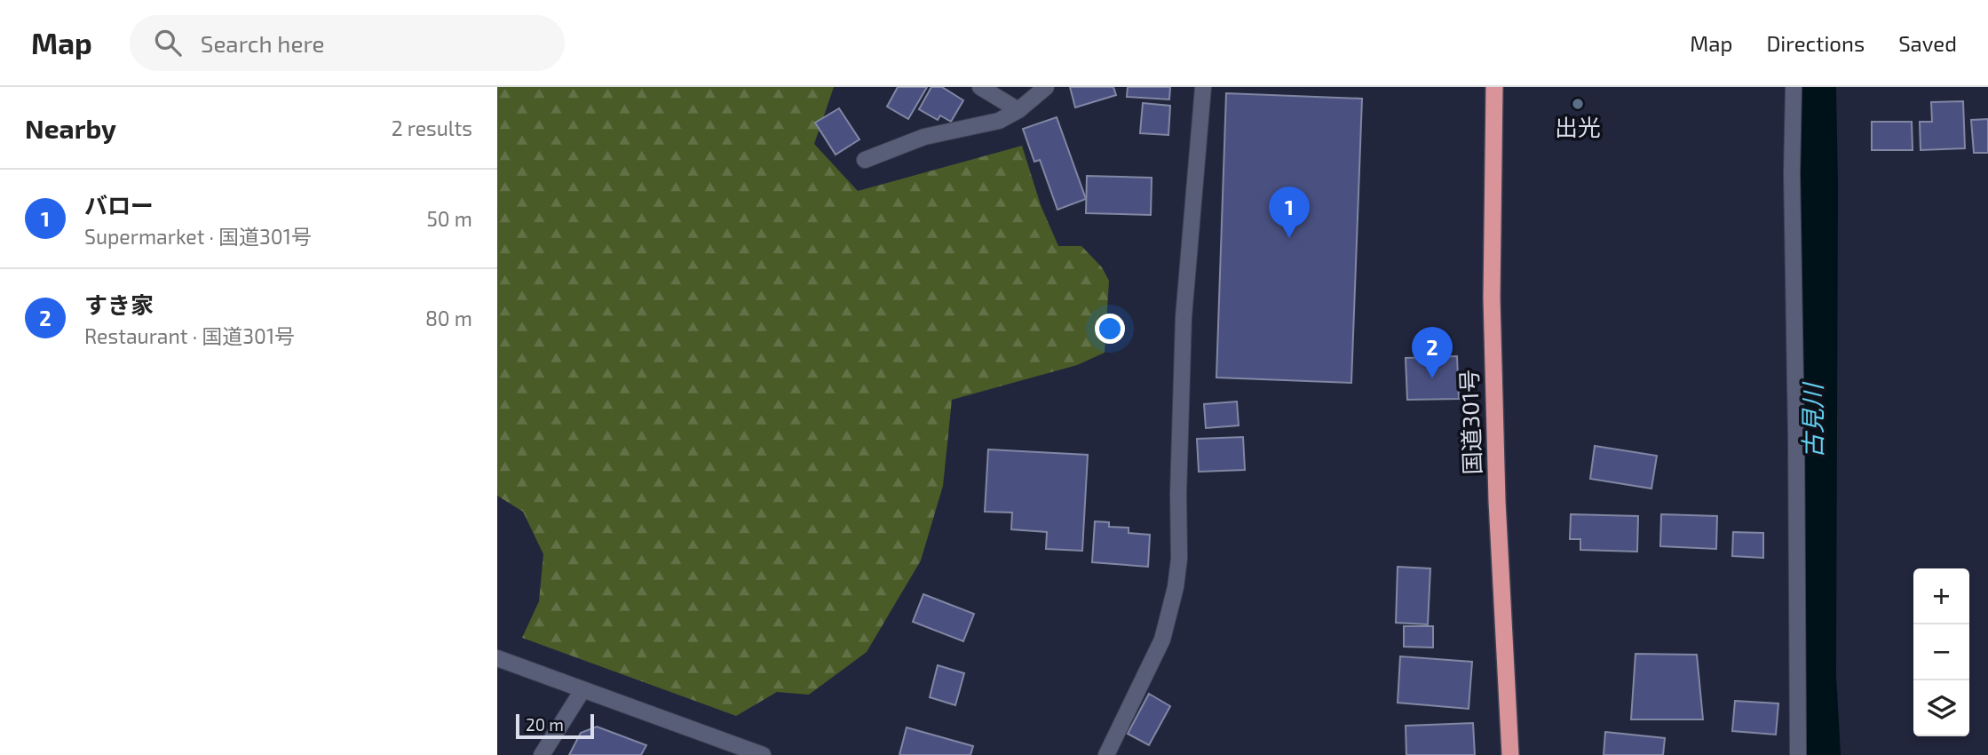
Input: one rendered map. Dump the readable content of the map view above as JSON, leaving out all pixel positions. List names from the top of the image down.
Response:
{
  "streets": {
    "highway": ["国道301号"]
  },
  "water": ["古見川"],
  "places": ["出光"],
  "scale_bar": "20 m",
  "page": {
    "header": "Map",
    "search": "Search here",
    "nav": ["Map", "Directions", "Saved"],
    "heading": ["Nearby", "2 results"],
    "list": [
      {
        "mark": "1",
        "name": "バロー",
        "note": "Supermarket · 国道301号",
        "value": "50 m"
      },
      {
        "mark": "2",
        "name": "すき家",
        "note": "Restaurant · 国道301号",
        "value": "80 m"
      }
    ],
    "pins": ["1", "2"],
    "map_buttons": ["+", "−"],
    "scale": "20 m"
  }
}
